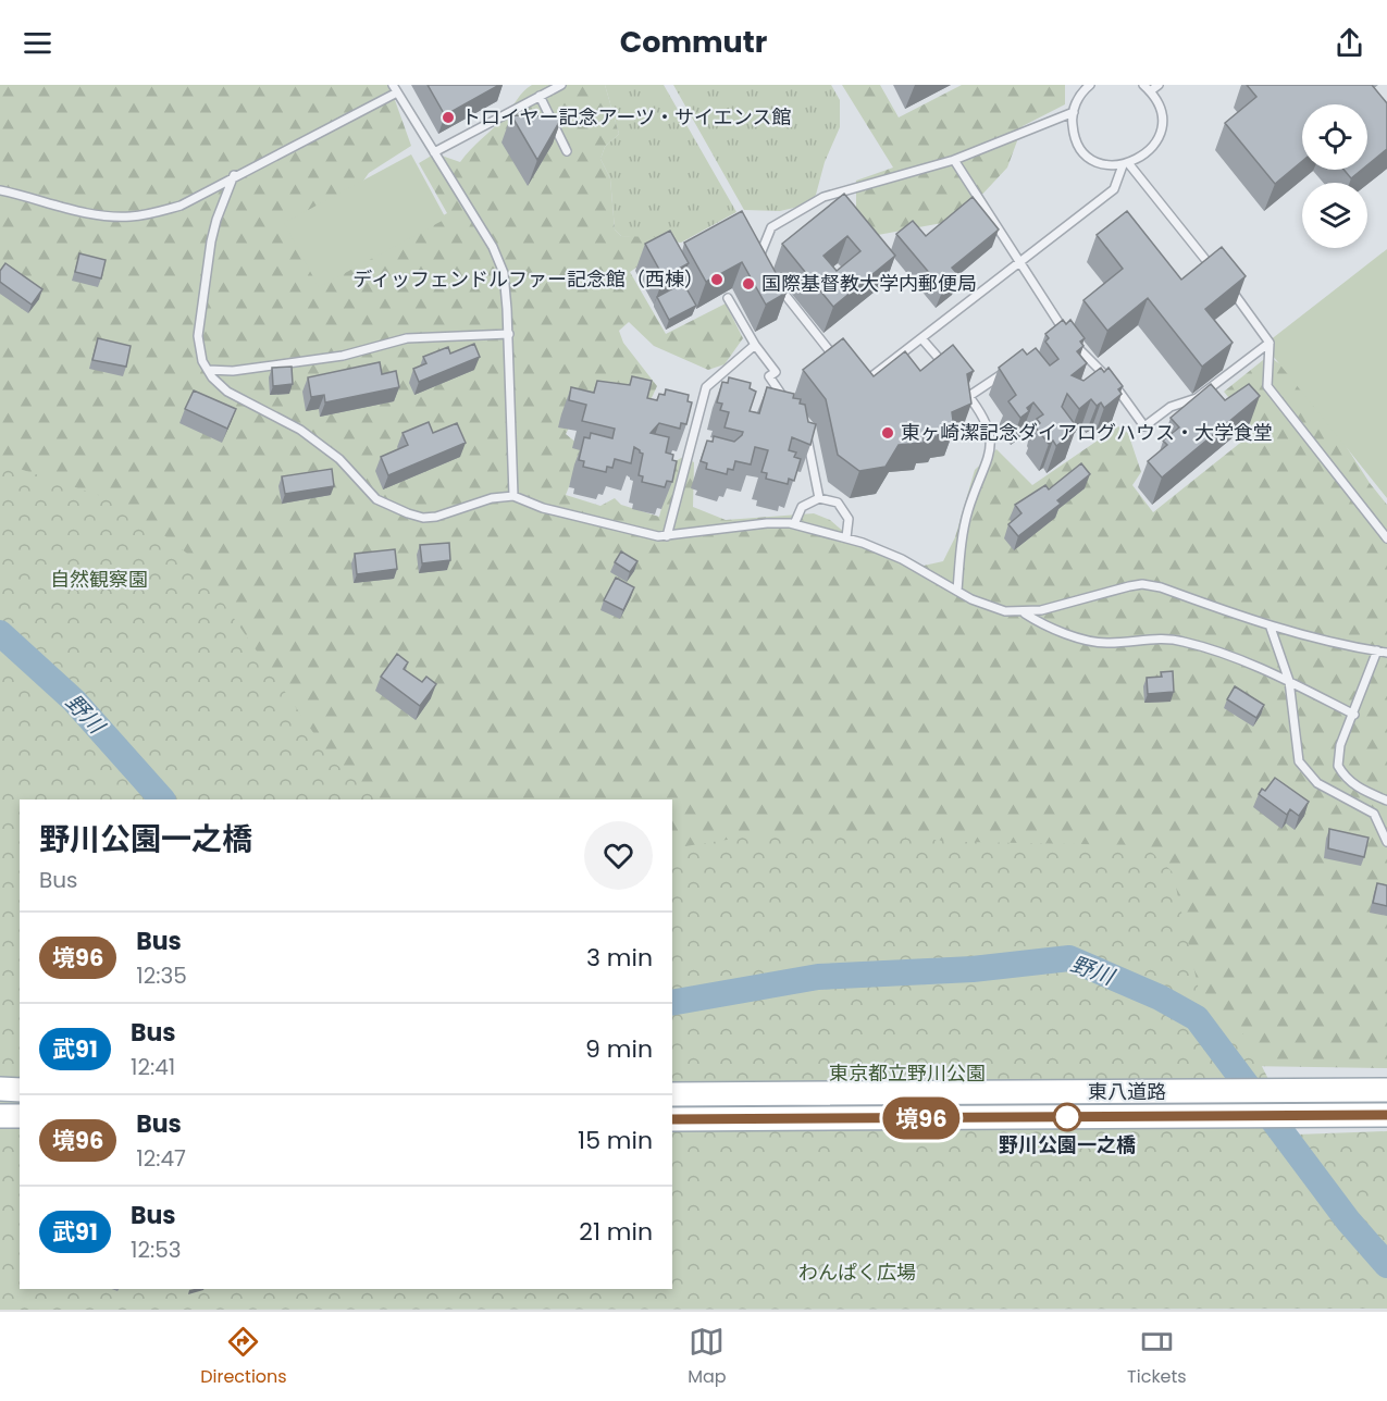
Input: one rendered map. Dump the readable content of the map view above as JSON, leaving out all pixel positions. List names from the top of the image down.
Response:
{
  "streets": {
    "main road": ["東八道路"]
  },
  "water": ["野川"],
  "parks": ["自然観察園", "東京都立野川公園", "わんぱく広場"],
  "places": [
    "トロイヤー記念アーツ・サイエンス館",
    "ディッフェンドルファー記念館（西棟）",
    "国際基督教大学内郵便局",
    "東ヶ崎潔記念ダイアログハウス・大学食堂",
    "野川公園一之橋"
  ],
  "lines": ["bus line 境96"],
  "page": {
    "header": "Commutr",
    "on_map": "境96",
    "heading": ["野川公園一之橋", "Bus"],
    "list": [
      {
        "mark": "境96",
        "name": "Bus",
        "note": "12:35",
        "value": "3 min"
      },
      {
        "mark": "武91",
        "name": "Bus",
        "note": "12:41",
        "value": "9 min"
      },
      {
        "mark": "境96",
        "name": "Bus",
        "note": "12:47",
        "value": "15 min"
      },
      {
        "mark": "武91",
        "name": "Bus",
        "note": "12:53",
        "value": "21 min"
      }
    ],
    "tabs": ["Directions", "Map", "Tickets"]
  }
}
